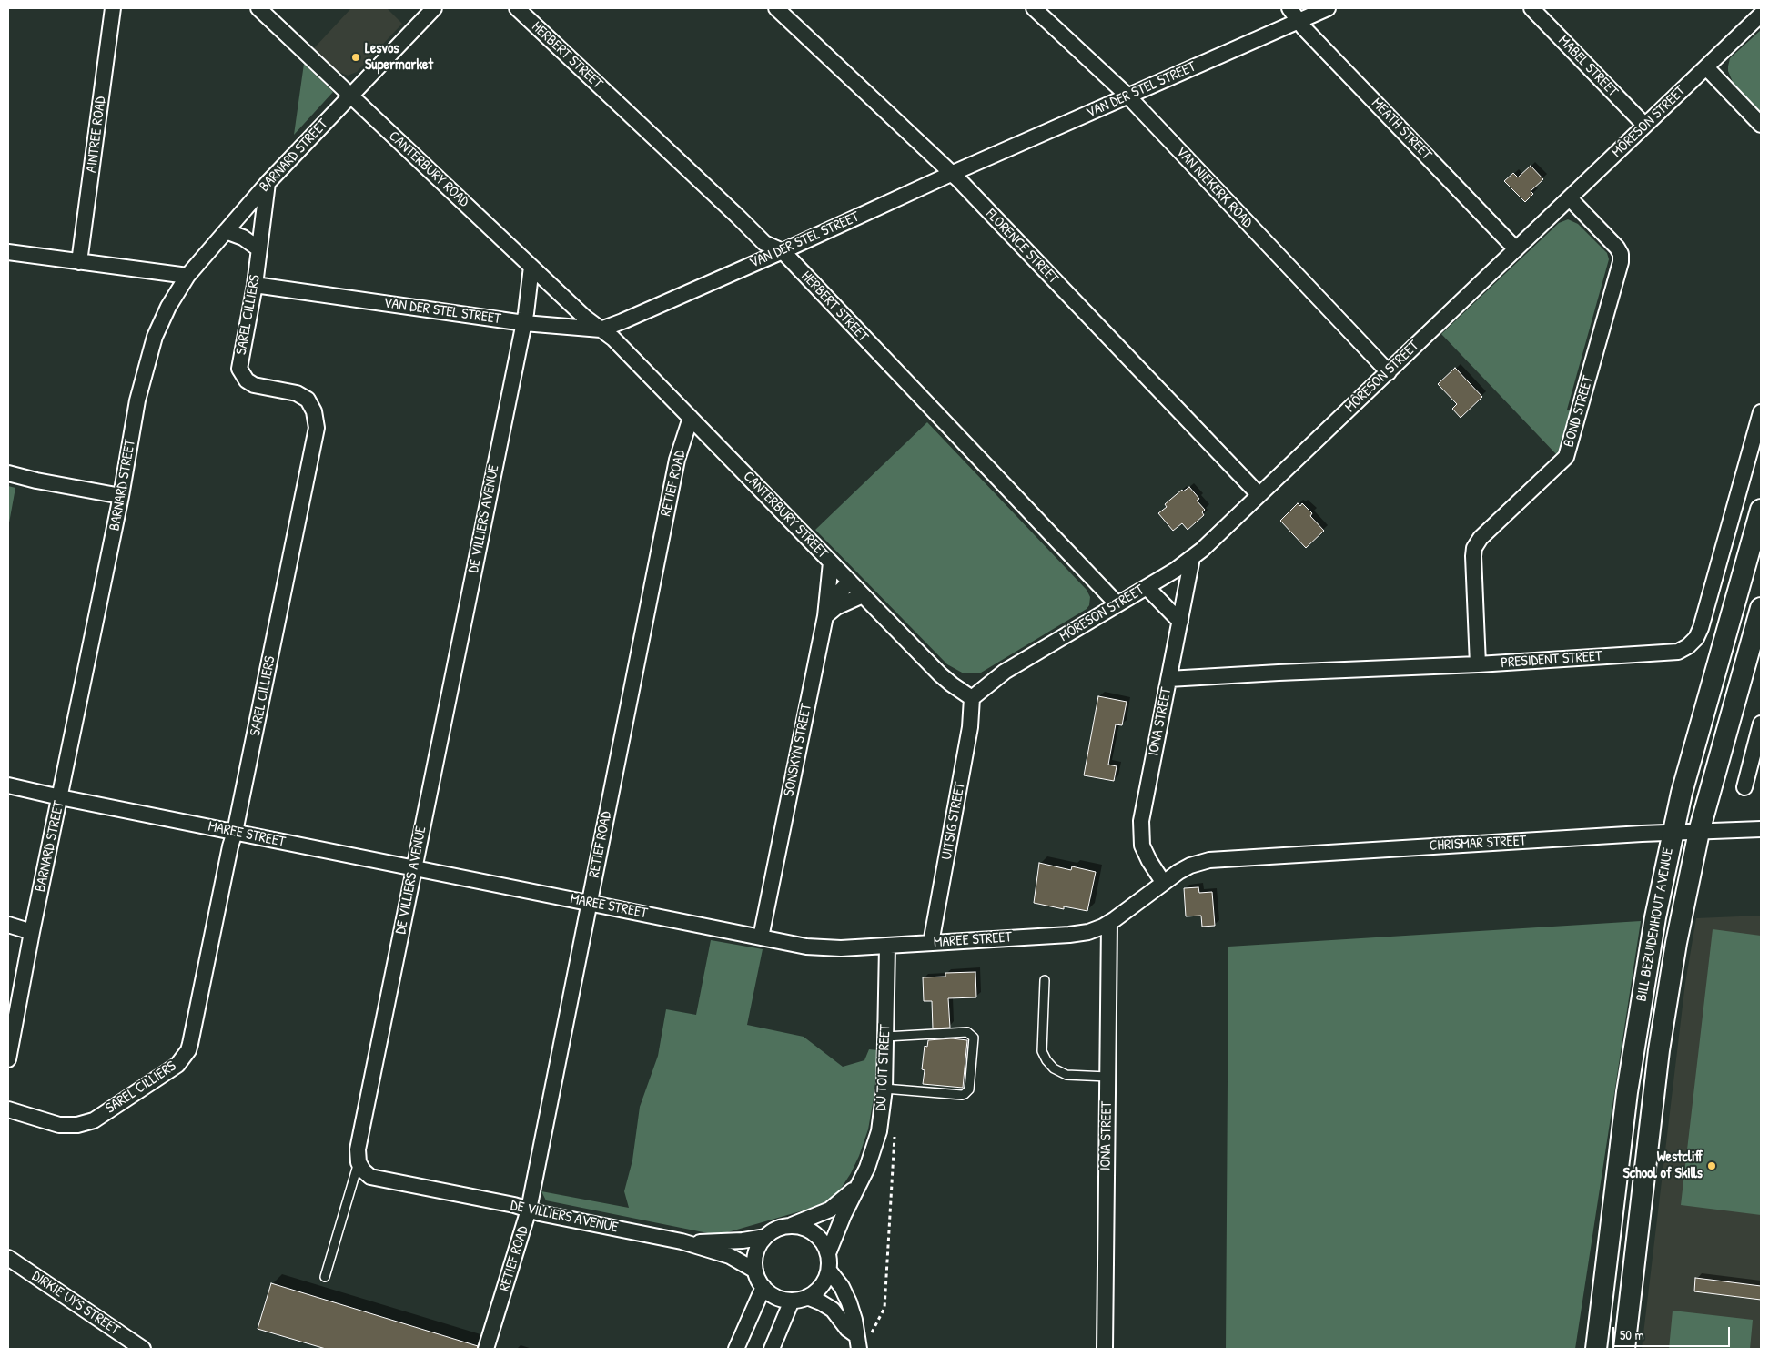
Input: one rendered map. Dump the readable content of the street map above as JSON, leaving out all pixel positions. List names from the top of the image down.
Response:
{
  "streets": {
    "main road": ["BILL BEZUIDENHOUT AVENUE"],
    "street": [
      "HERBERT STREET",
      "MABEL STREET",
      "VAN DER STEL STREET",
      "MÔRESON STREET",
      "MEATH STREET",
      "AINTREE ROAD",
      "BARNARD STREET",
      "CANTERBURY ROAD",
      "VAN NIEKERK ROAD",
      "FLORENCE STREET",
      "SAREL CILLIERS",
      "BOND STREET",
      "RETIEF ROAD",
      "CANTERBURY STREET",
      "DE VILLIERS AVENUE",
      "PRESIDENT STREET",
      "IONA STREET",
      "SONSKYN STREET",
      "UITSIG STREET",
      "MAREE STREET",
      "CHRISMAR STREET",
      "DU TOIT STREET",
      "DIRKIE UYS STREET"
    ]
  },
  "crossings": [
    ["HERBERT STREET", "VAN DER STEL STREET"],
    ["HERBERT STREET", "MÔRESON STREET"],
    ["MABEL STREET", "MÔRESON STREET"],
    ["VAN DER STEL STREET", "MEATH STREET"],
    ["VAN DER STEL STREET", "CANTERBURY ROAD"],
    ["VAN DER STEL STREET", "VAN NIEKERK ROAD"],
    ["VAN DER STEL STREET", "FLORENCE STREET"],
    ["VAN DER STEL STREET", "SAREL CILLIERS"],
    ["VAN DER STEL STREET", "CANTERBURY STREET"],
    ["VAN DER STEL STREET", "DE VILLIERS AVENUE"],
    ["MÔRESON STREET", "MEATH STREET"],
    ["MÔRESON STREET", "VAN NIEKERK ROAD"],
    ["MÔRESON STREET", "FLORENCE STREET"],
    ["MÔRESON STREET", "BOND STREET"],
    ["MÔRESON STREET", "CANTERBURY STREET"],
    ["MÔRESON STREET", "IONA STREET"],
    ["MÔRESON STREET", "UITSIG STREET"],
    ["BARNARD STREET", "CANTERBURY ROAD"],
    ["BARNARD STREET", "SAREL CILLIERS"],
    ["BARNARD STREET", "MAREE STREET"],
    ["CANTERBURY ROAD", "CANTERBURY STREET"],
    ["CANTERBURY ROAD", "DE VILLIERS AVENUE"],
    ["SAREL CILLIERS", "MAREE STREET"],
    ["BOND STREET", "PRESIDENT STREET"],
    ["RETIEF ROAD", "CANTERBURY STREET"],
    ["RETIEF ROAD", "DE VILLIERS AVENUE"],
    ["RETIEF ROAD", "MAREE STREET"],
    ["CANTERBURY STREET", "SONSKYN STREET"],
    ["CANTERBURY STREET", "UITSIG STREET"],
    ["DE VILLIERS AVENUE", "MAREE STREET"],
    ["DE VILLIERS AVENUE", "DU TOIT STREET"],
    ["PRESIDENT STREET", "IONA STREET"],
    ["IONA STREET", "MAREE STREET"],
    ["SONSKYN STREET", "MAREE STREET"],
    ["UITSIG STREET", "MAREE STREET"],
    ["MAREE STREET", "CHRISMAR STREET"],
    ["MAREE STREET", "DU TOIT STREET"],
    ["CHRISMAR STREET", "BILL BEZUIDENHOUT AVENUE"]
  ],
  "places": ["Lesvos Supermarket", "Westcliff School of Skills"],
  "scale_bar": "50 m"
}
